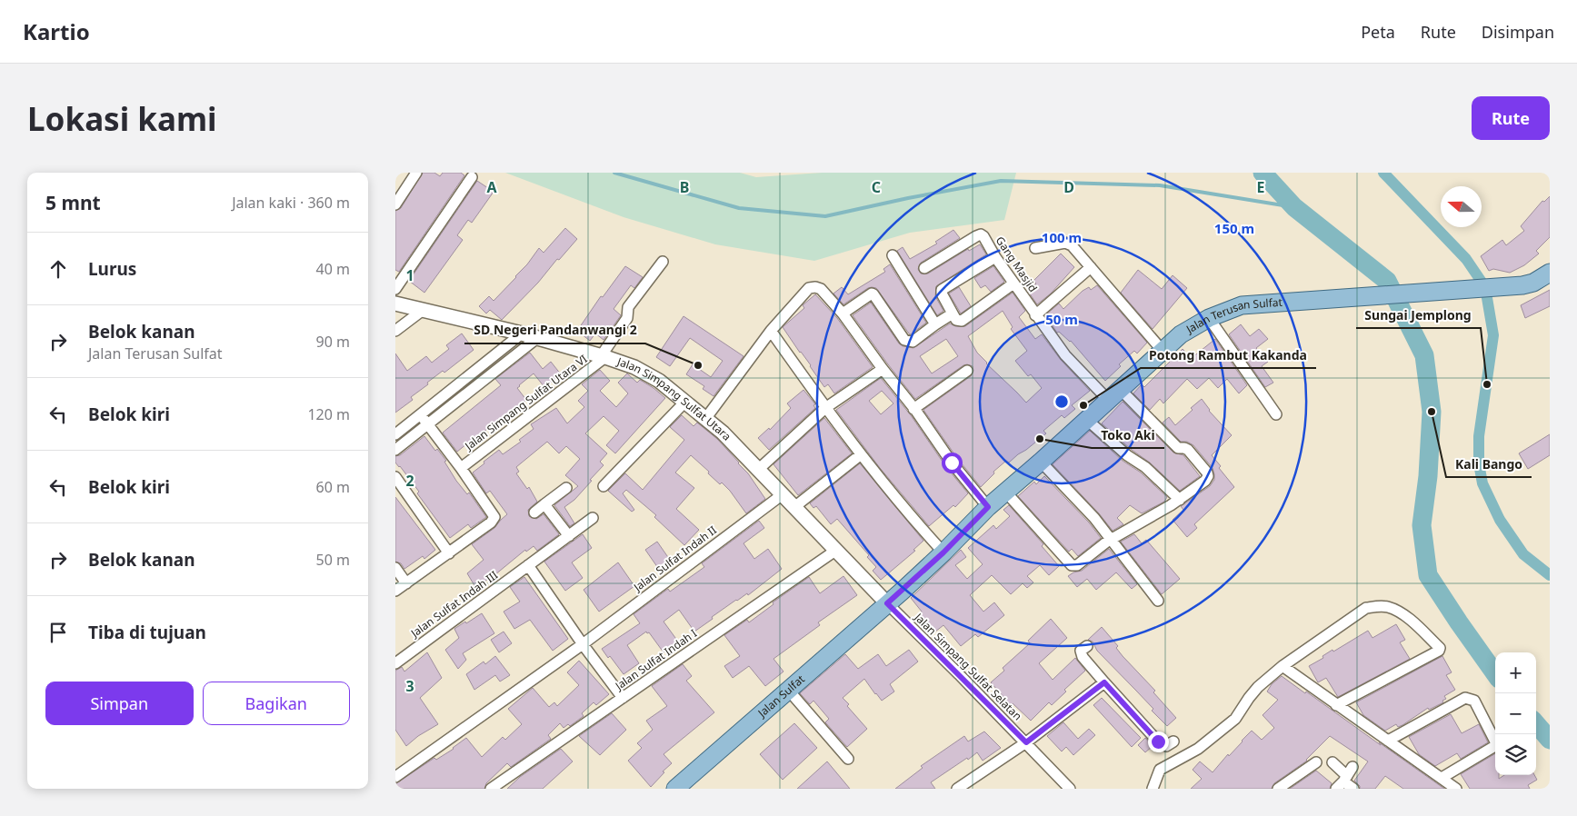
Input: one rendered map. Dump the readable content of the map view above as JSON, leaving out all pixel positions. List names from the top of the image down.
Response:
{
  "streets": {
    "main road": ["Jalan Terusan Sulfat", "Jalan Sulfat"],
    "street": [
      "Gang Masjid",
      "Jalan Simpang Sulfat Utara",
      "Jalan Simpang Sulfat Utara VI",
      "Jalan Sulfat Indah II",
      "Jalan Sulfat Indah III",
      "Jalan Sulfat Indah I",
      "Jalan Simpang Sulfat Selatan"
    ]
  },
  "crossings": [
    ["Gang Masjid", "Jalan Terusan Sulfat"],
    ["Jalan Terusan Sulfat", "Jalan Simpang Sulfat Utara"],
    ["Jalan Terusan Sulfat", "Jalan Simpang Sulfat Selatan"],
    ["Jalan Terusan Sulfat", "Jalan Sulfat"],
    ["Jalan Simpang Sulfat Utara", "Jalan Simpang Sulfat Utara VI"],
    ["Jalan Simpang Sulfat Utara", "Jalan Sulfat Indah II"],
    ["Jalan Simpang Sulfat Utara", "Jalan Sulfat Indah I"],
    ["Jalan Simpang Sulfat Utara", "Jalan Simpang Sulfat Selatan"],
    ["Jalan Simpang Sulfat Utara", "Jalan Sulfat"],
    ["Jalan Simpang Sulfat Selatan", "Jalan Sulfat"]
  ],
  "places": [
    "SD Negeri Pandanwangi 2",
    "Sungai Jemplong",
    "Potong Rambut Kakanda",
    "Kali Bango",
    "Toko Aki"
  ],
  "north": "left",
  "page": {
    "header": "Kartio",
    "nav": ["Peta", "Rute", "Disimpan"],
    "buttons": [
      "Rute",
      ["Simpan", "Bagikan"]
    ],
    "title": "Lokasi kami",
    "heading": ["5 mnt", "Jalan kaki · 360 m"],
    "list": [
      ["Lurus", "40 m"],
      ["Belok kanan", "Jalan Terusan Sulfat", "90 m"],
      ["Belok kiri", "120 m"],
      ["Belok kiri", "60 m"],
      ["Belok kanan", "50 m"],
      "Tiba di tujuan"
    ],
    "map_buttons": ["+", "−"]
  },
  "grid": {
    "columns": [
      "A",
      "B",
      "C",
      "D",
      "E"
    ],
    "rows": ["1", "2", "3"]
  },
  "rings": ["150 m", "100 m", "50 m"]
}
